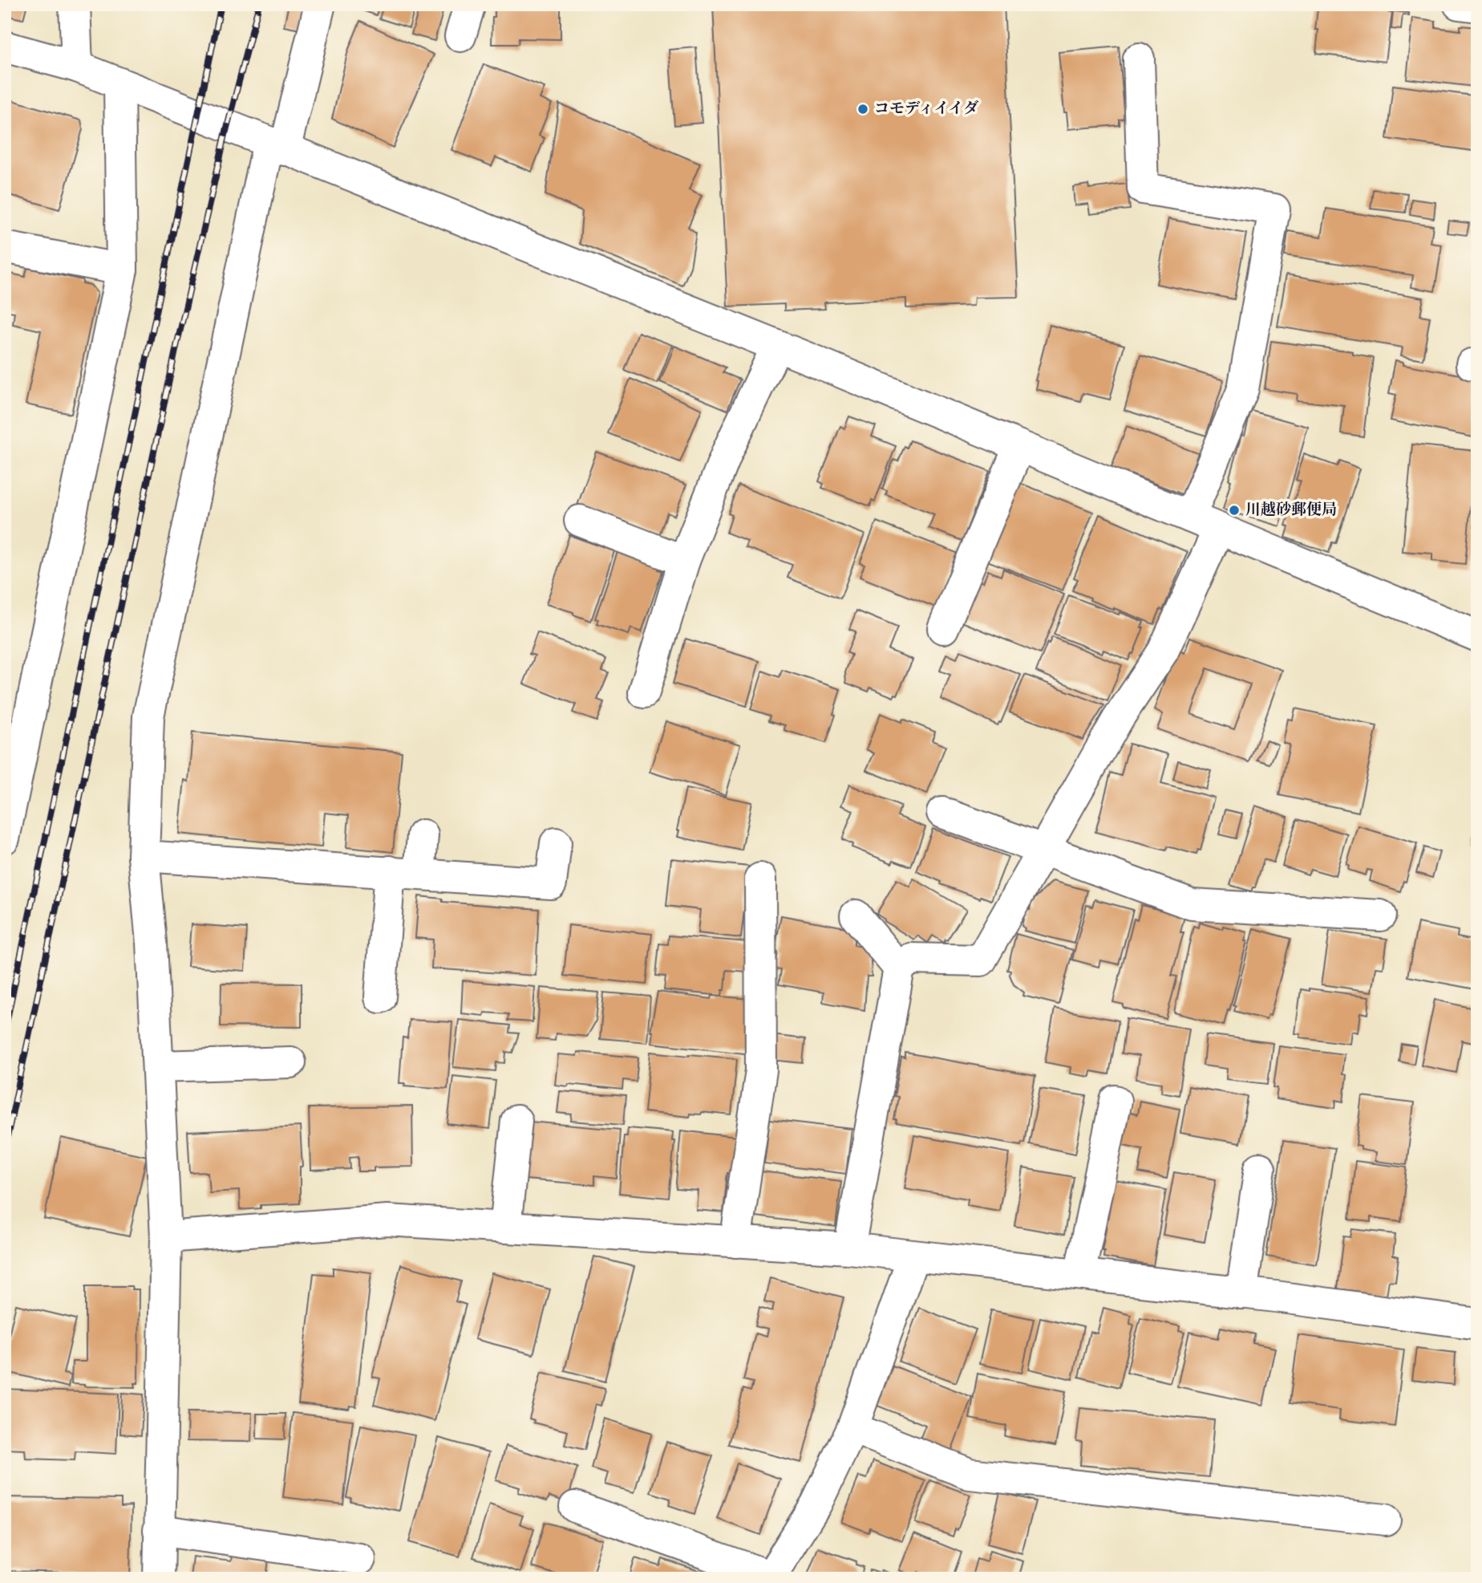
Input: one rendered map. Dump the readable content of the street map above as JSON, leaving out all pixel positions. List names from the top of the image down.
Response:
{
  "places": ["コモディイイダ", "川越砂郵便局"]
}
